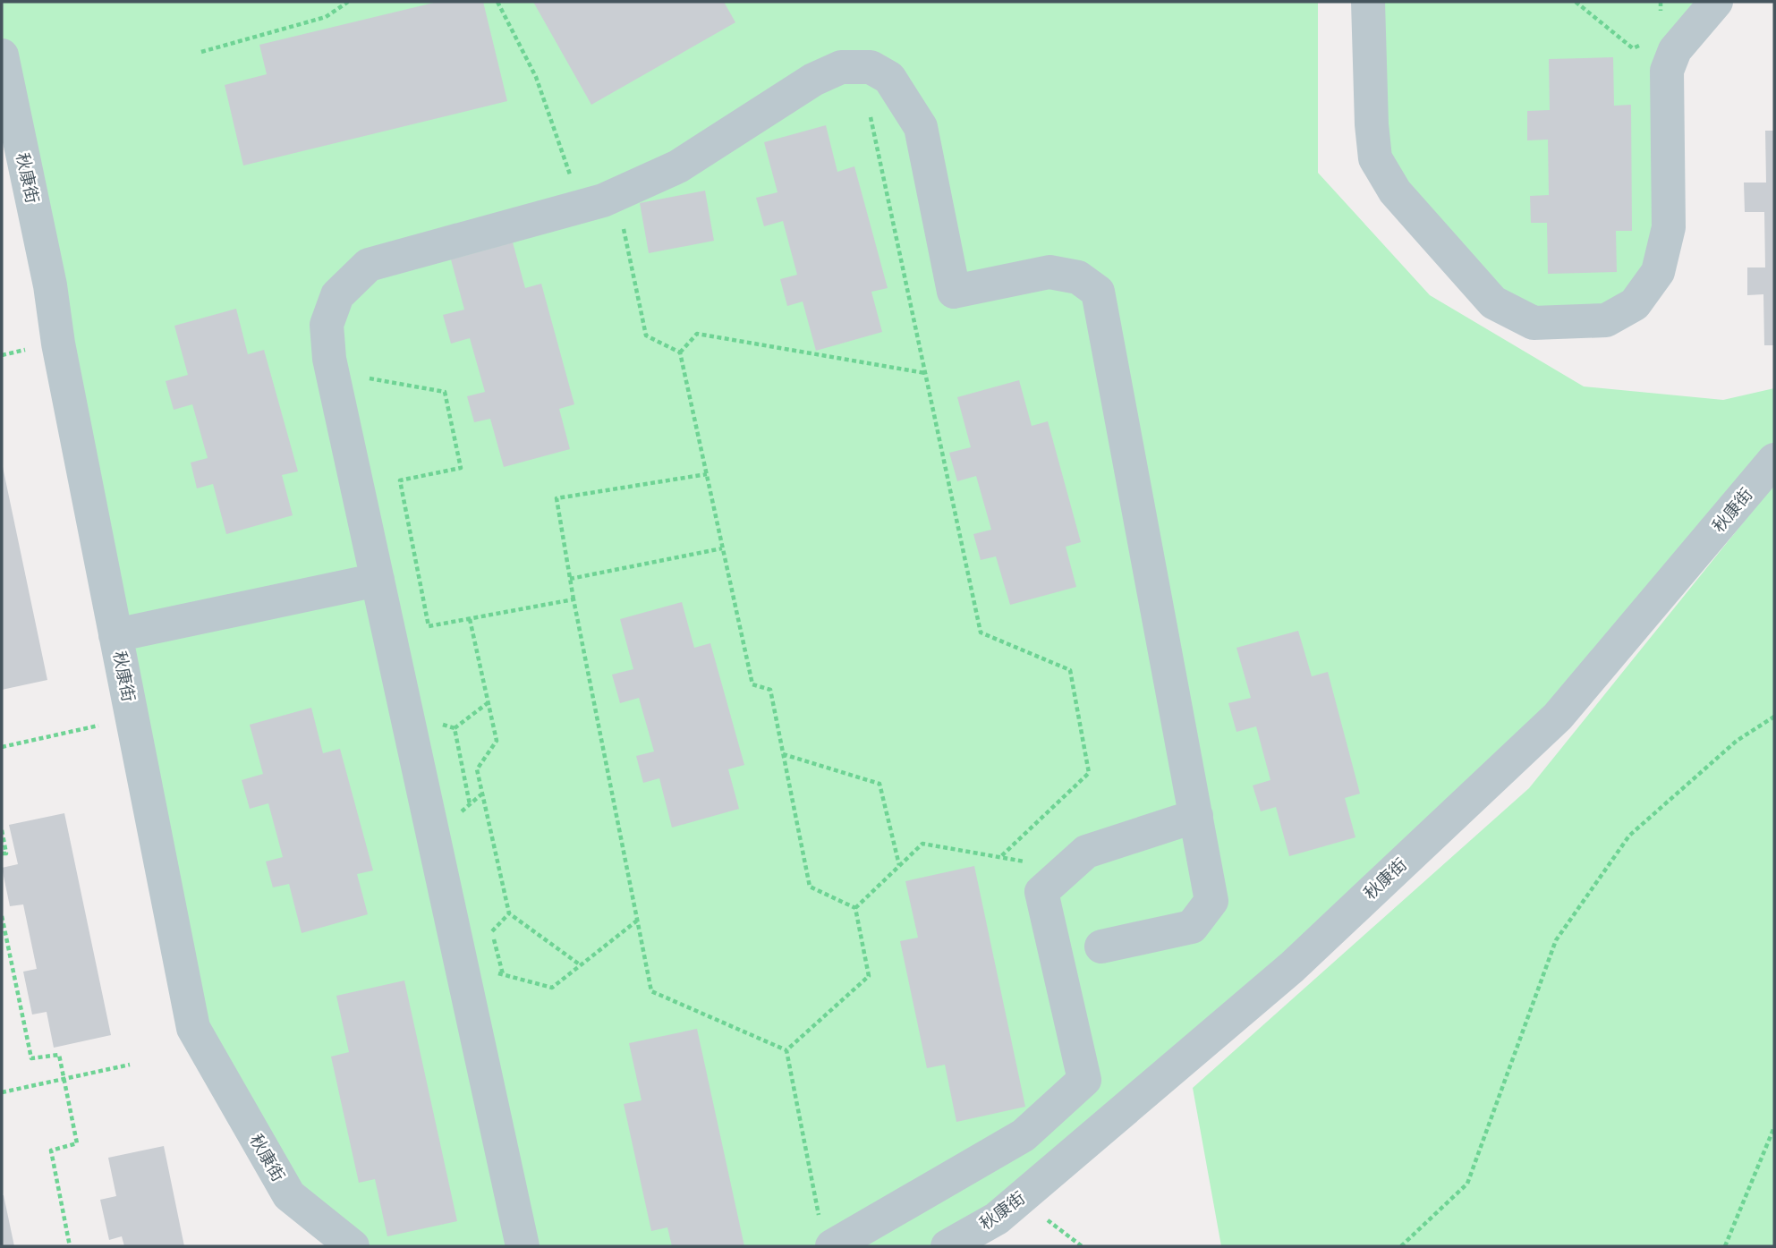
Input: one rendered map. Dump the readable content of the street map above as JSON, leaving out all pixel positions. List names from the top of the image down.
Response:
{
  "streets": {
    "street": ["秋康街"]
  }
}
